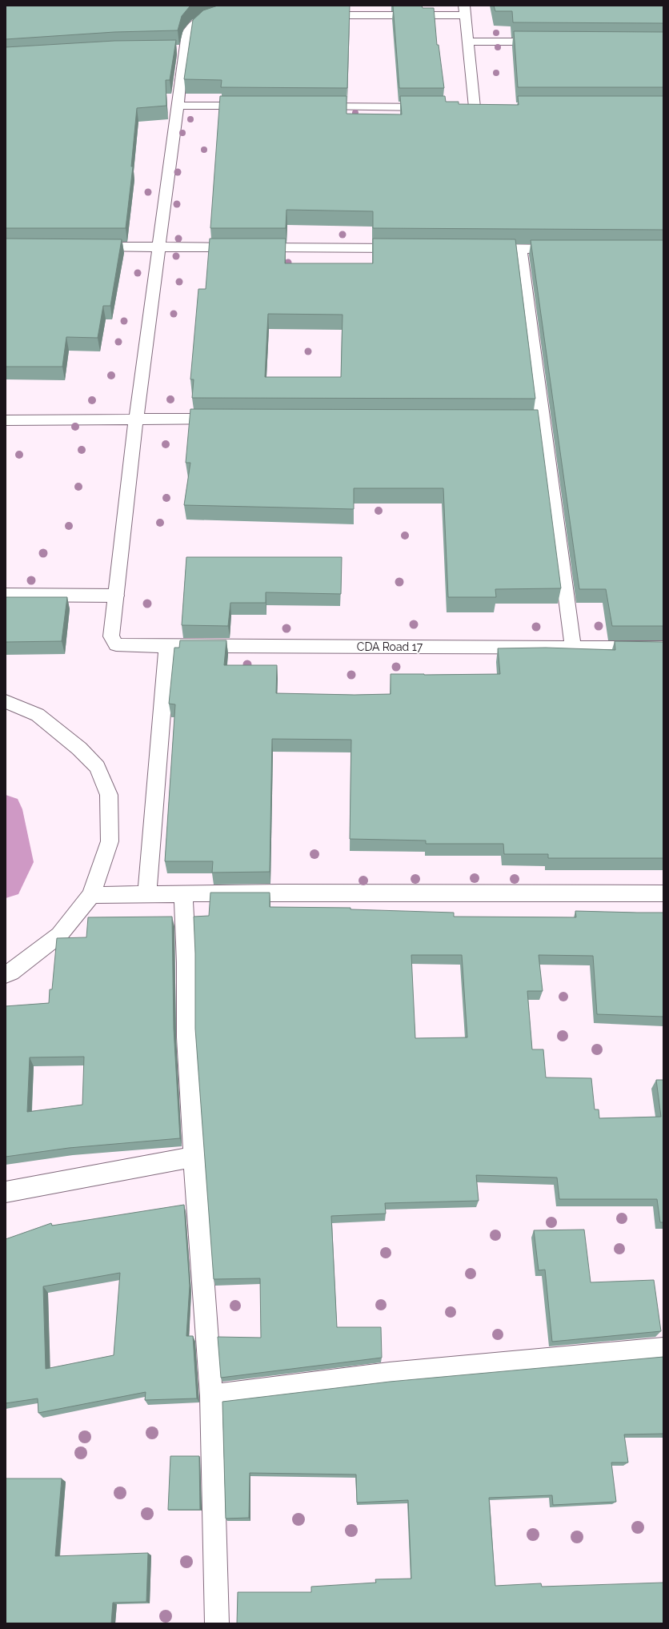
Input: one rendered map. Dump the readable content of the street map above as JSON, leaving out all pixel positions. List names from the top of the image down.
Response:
{
  "streets": {
    "street": ["CDA Road 17"]
  }
}
